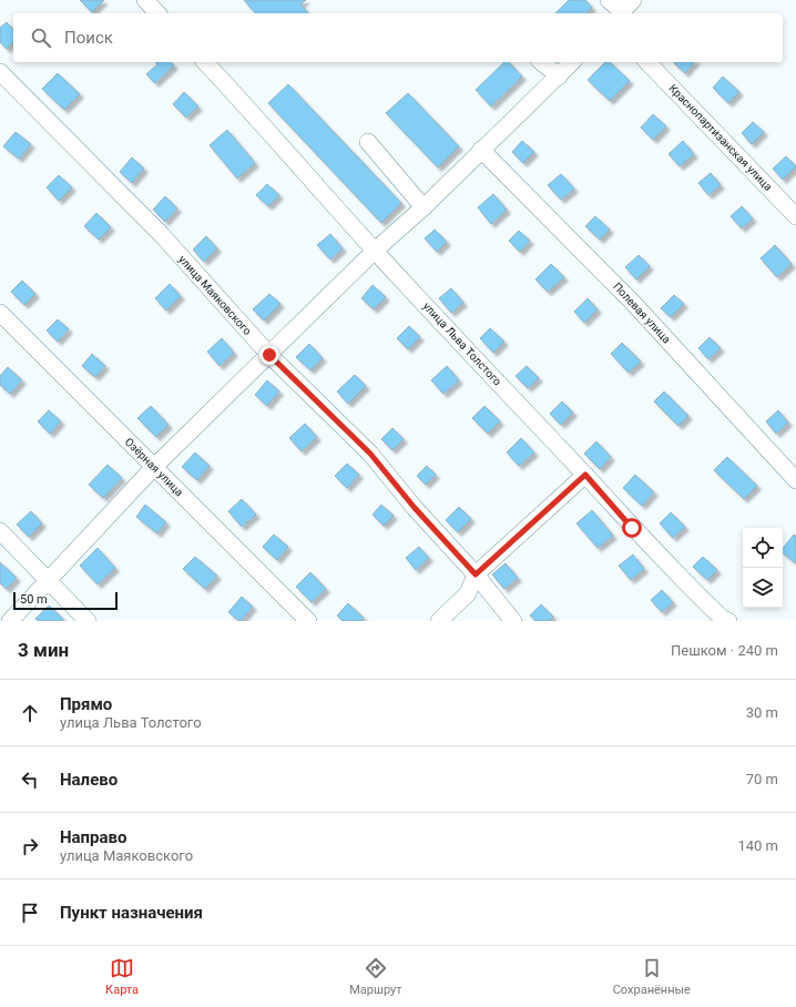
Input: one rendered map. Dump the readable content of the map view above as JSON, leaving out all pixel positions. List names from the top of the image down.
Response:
{
  "streets": {
    "street": [
      "Краснопартизанская улица",
      "улица Маяковского",
      "Полевая улица",
      "улица Льва Толстого",
      "Озёрная улица"
    ]
  },
  "scale_bar": "50 m",
  "page": {
    "search": "Поиск",
    "scale": "50 m",
    "heading": ["3 мин", "Пешком · 240 m"],
    "list": [
      ["Прямо", "улица Льва Толстого", "30 m"],
      ["Налево", "70 m"],
      ["Направо", "улица Маяковского", "140 m"],
      "Пункт назначения"
    ],
    "nav": ["Карта", "Маршрут", "Сохранённые"]
  }
}
